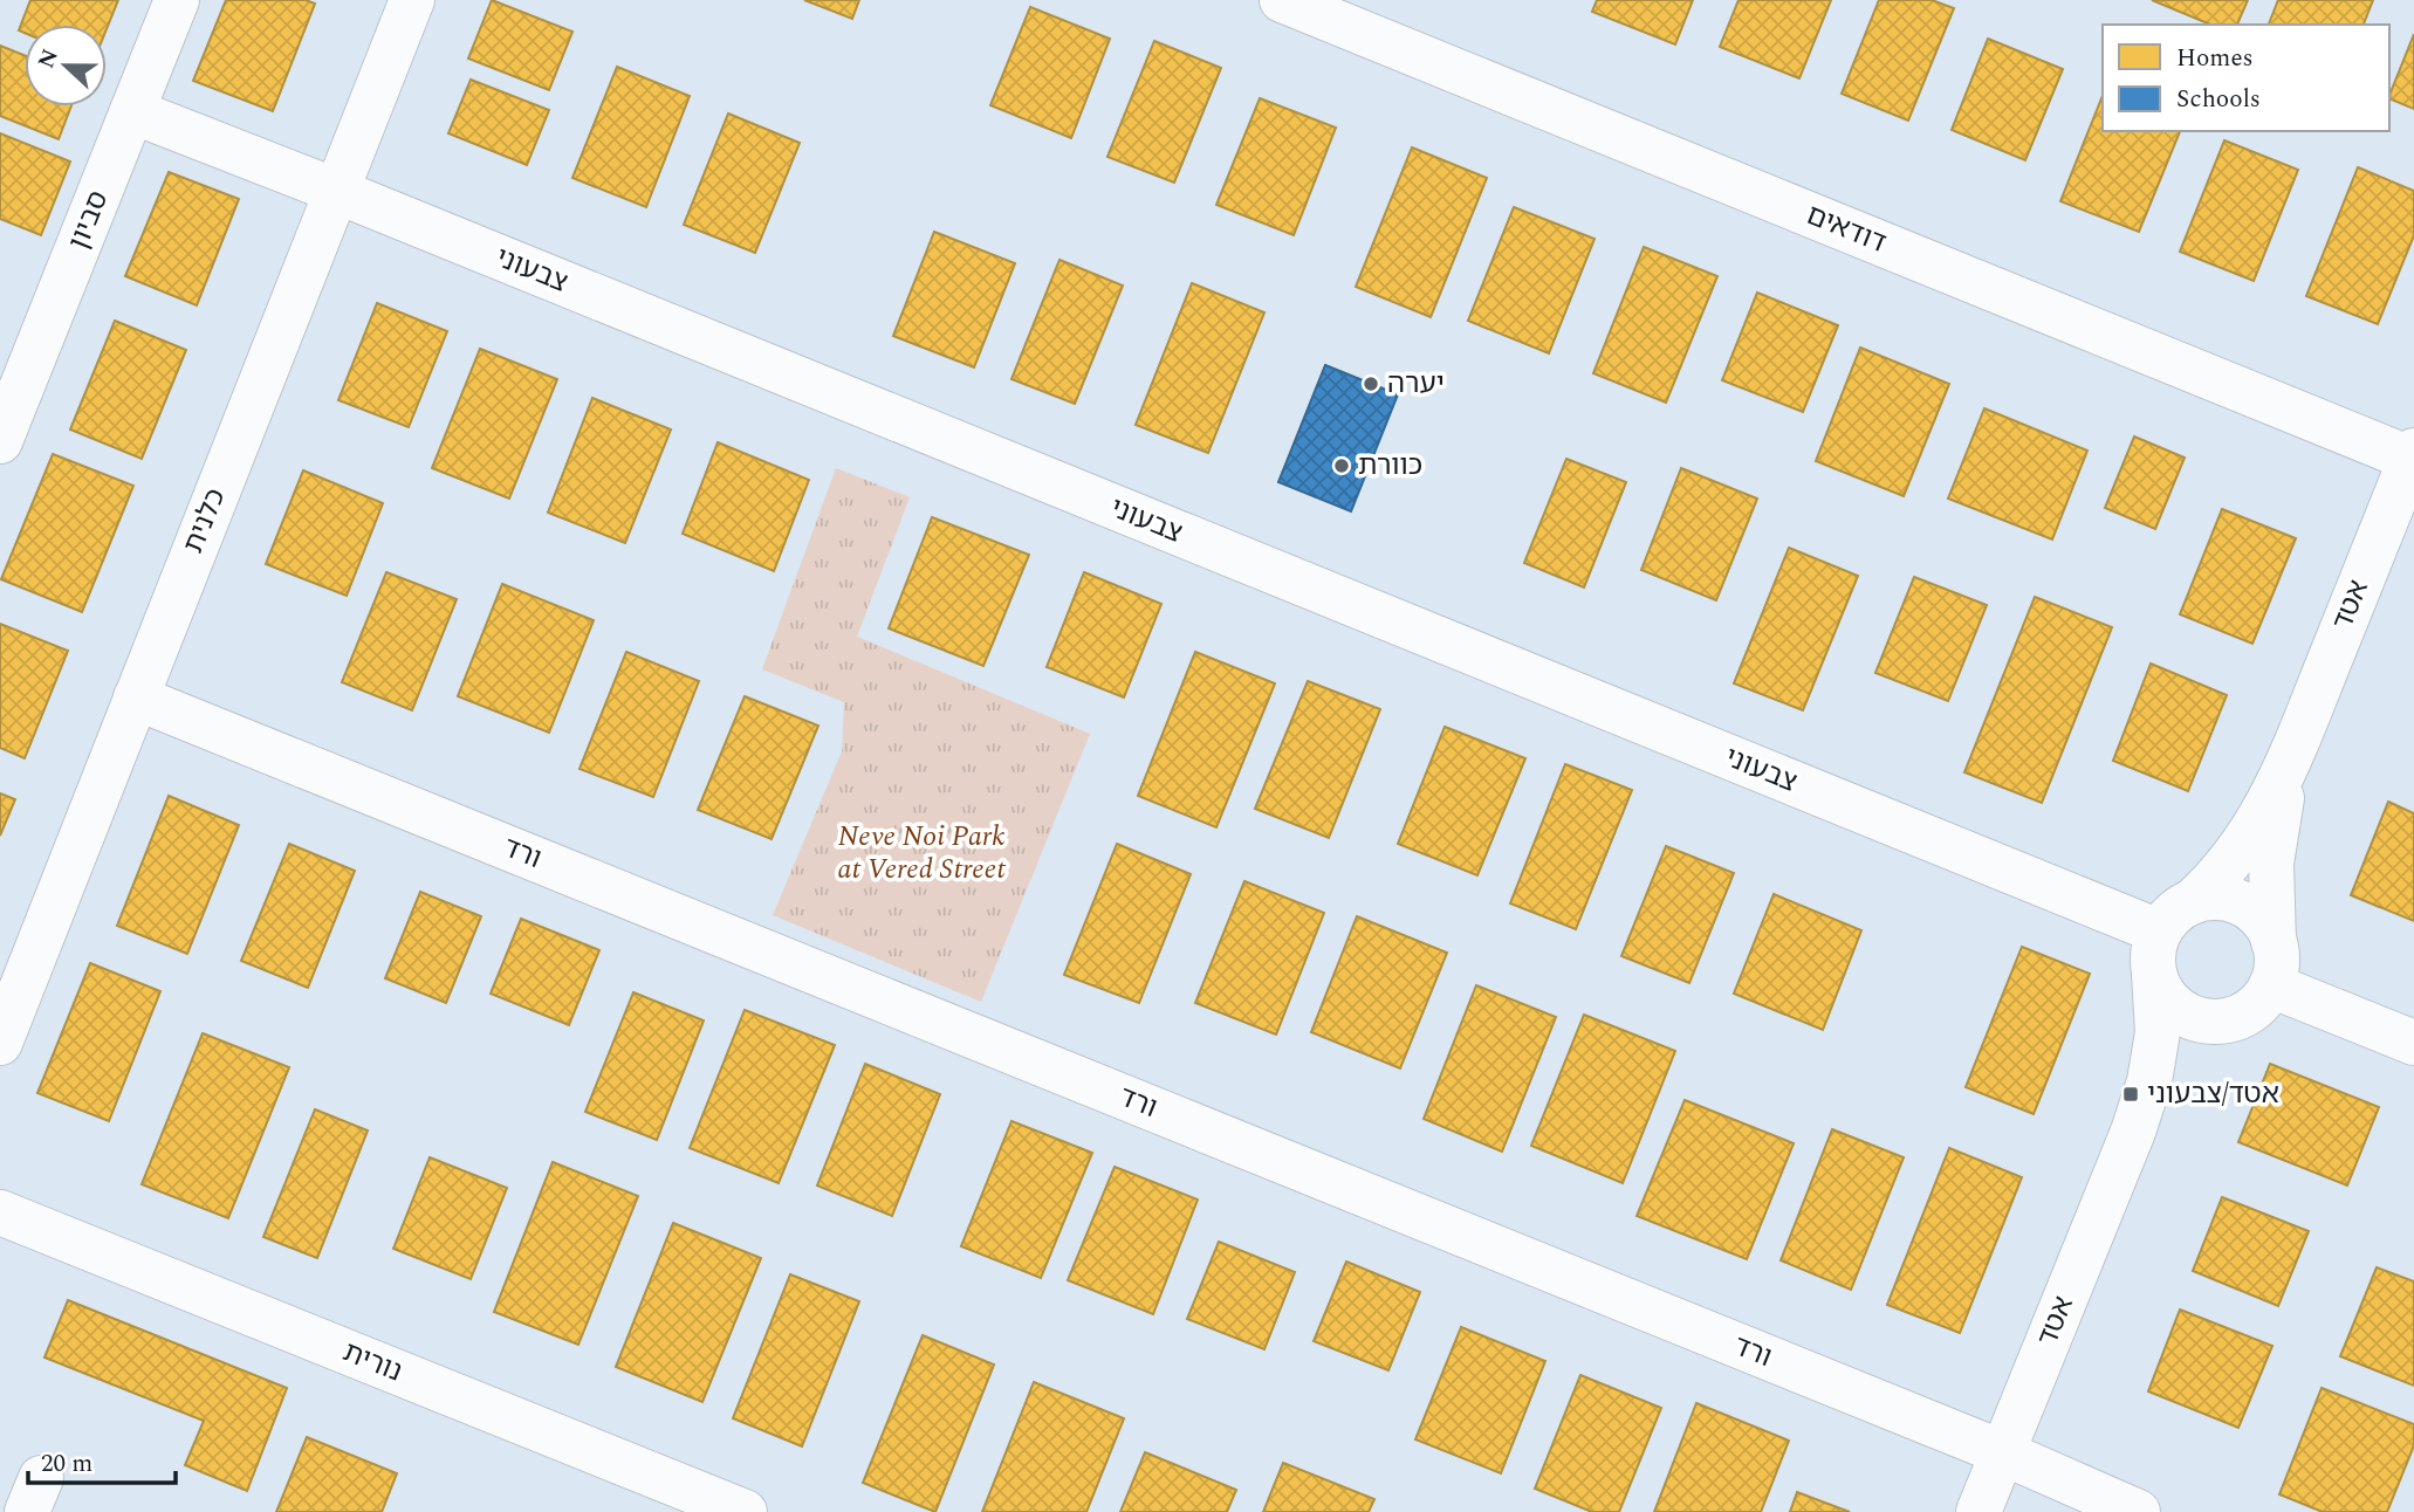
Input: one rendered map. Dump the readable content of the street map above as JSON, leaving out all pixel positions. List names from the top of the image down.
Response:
{
  "streets": {
    "street": [
      "סביון",
      "דודאים",
      "צבעוני",
      "כלנית",
      "אטד",
      "ורד",
      "נורית"
    ]
  },
  "crossings": [
    ["סביון", "צבעוני"],
    ["דודאים", "אטד"],
    ["צבעוני", "כלנית"],
    ["צבעוני", "אטד"],
    ["כלנית", "ורד"],
    ["אטד", "ורד"]
  ],
  "parks": ["Neve Noi Park at Vered Street"],
  "places": {
    "other": ["יערה", "כוורת"],
    "transit": ["אטד/צבעוני"]
  },
  "legend": ["Homes", "Schools"],
  "scale_bar": "20 m",
  "north": "left"
}
